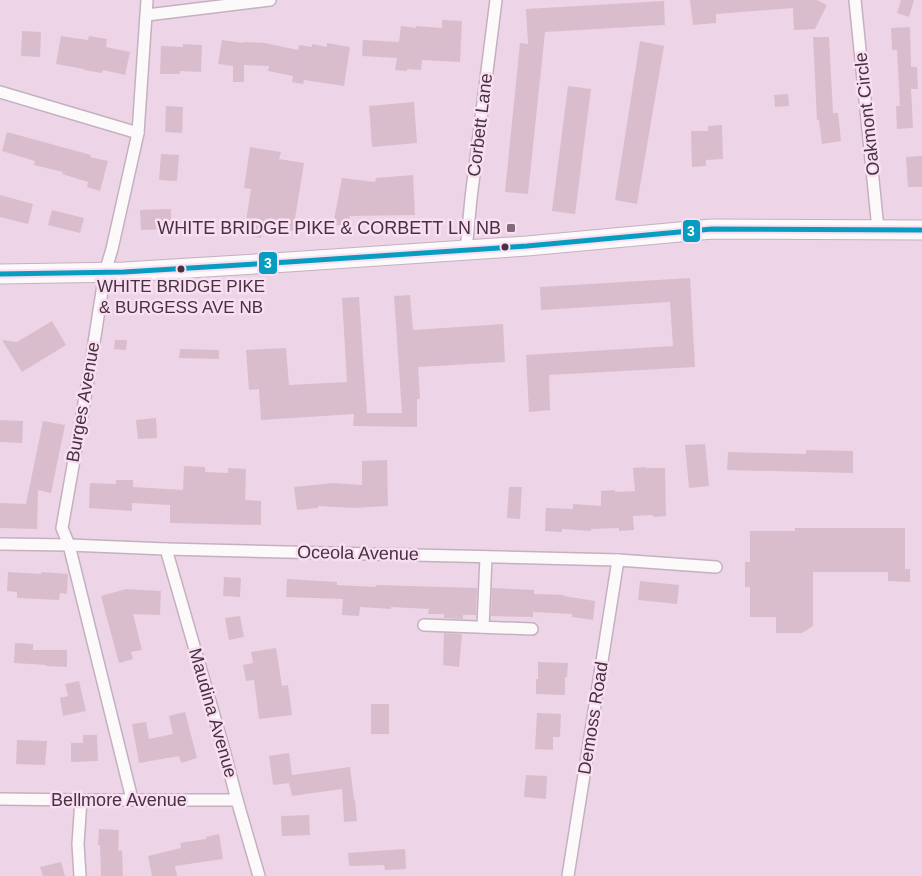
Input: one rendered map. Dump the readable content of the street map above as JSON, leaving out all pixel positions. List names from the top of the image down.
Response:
{
  "streets": {
    "street": [
      "Oakmont Circle",
      "Corbett Lane",
      "Burges Avenue",
      "Oceola Avenue",
      "Maudina Avenue",
      "Demoss Road",
      "Bellmore Avenue"
    ]
  },
  "crossings": [
    ["Burges Avenue", "Oceola Avenue"],
    ["Burges Avenue", "Bellmore Avenue"],
    ["Oceola Avenue", "Maudina Avenue"],
    ["Oceola Avenue", "Demoss Road"],
    ["Maudina Avenue", "Bellmore Avenue"]
  ],
  "places": {
    "transit": ["WHITE BRIDGE PIKE & CORBETT LN NB"],
    "other": ["WHITE BRIDGE PIKE & BURGESS AVE NB"]
  },
  "lines": ["transit line 3"]
}
